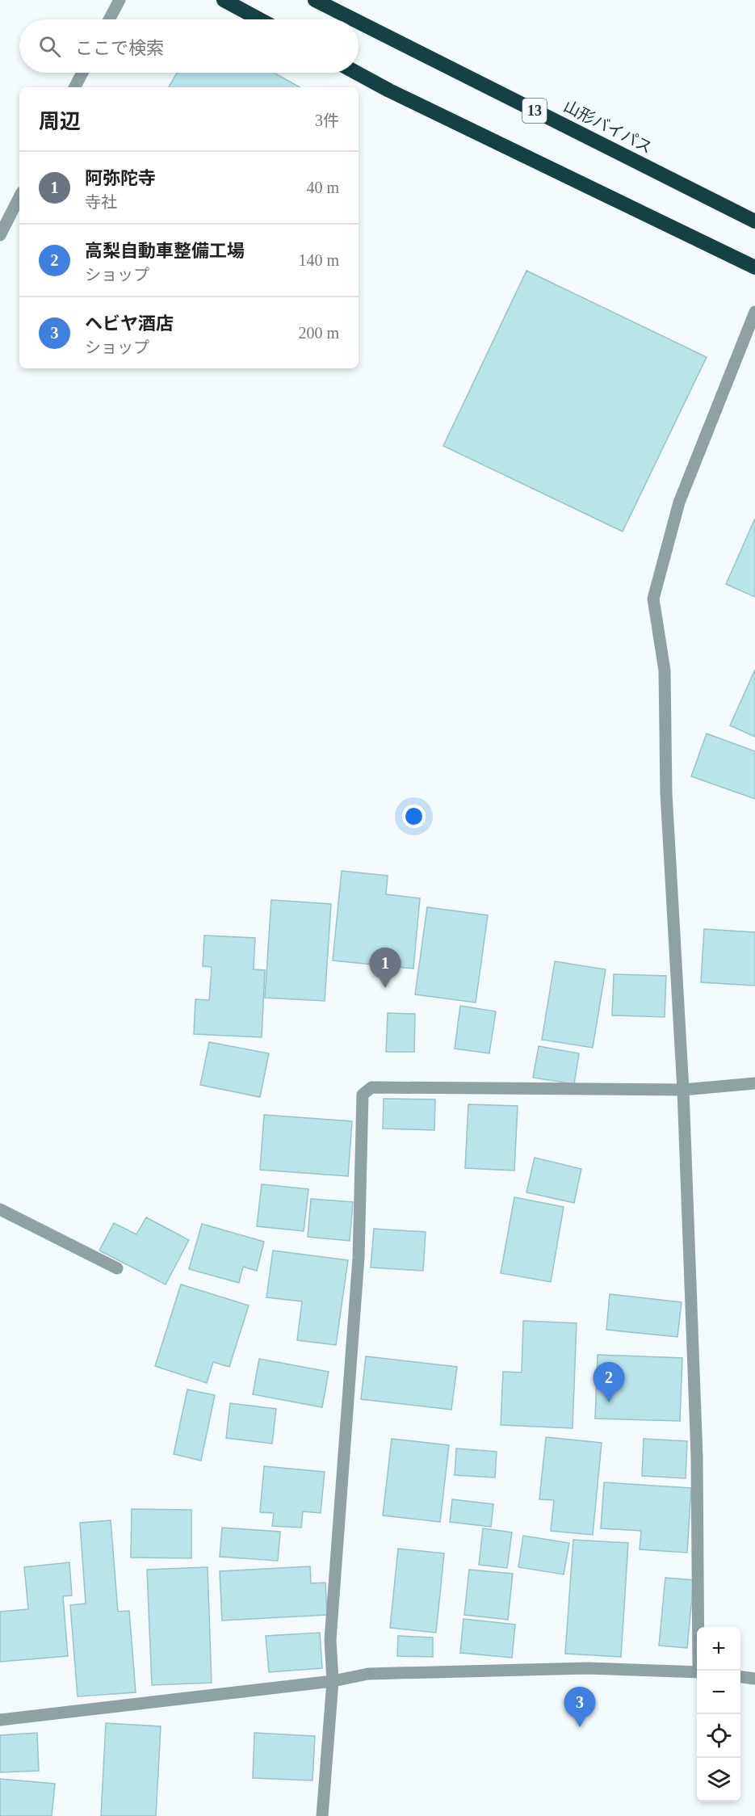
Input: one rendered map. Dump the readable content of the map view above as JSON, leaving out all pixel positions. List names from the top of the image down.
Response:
{
  "streets": {
    "highway": ["13", "山形バイパス"]
  },
  "page": {
    "search": "ここで検索",
    "heading": ["周辺", "3件"],
    "list": [
      {
        "mark": "1",
        "name": "阿弥陀寺",
        "note": "寺社",
        "value": "40 m"
      },
      {
        "mark": "2",
        "name": "高梨自動車整備工場",
        "note": "ショップ",
        "value": "140 m"
      },
      {
        "mark": "3",
        "name": "ヘビヤ酒店",
        "note": "ショップ",
        "value": "200 m"
      }
    ],
    "pins": ["1", "2", "3"],
    "map_buttons": ["+", "−"]
  }
}
